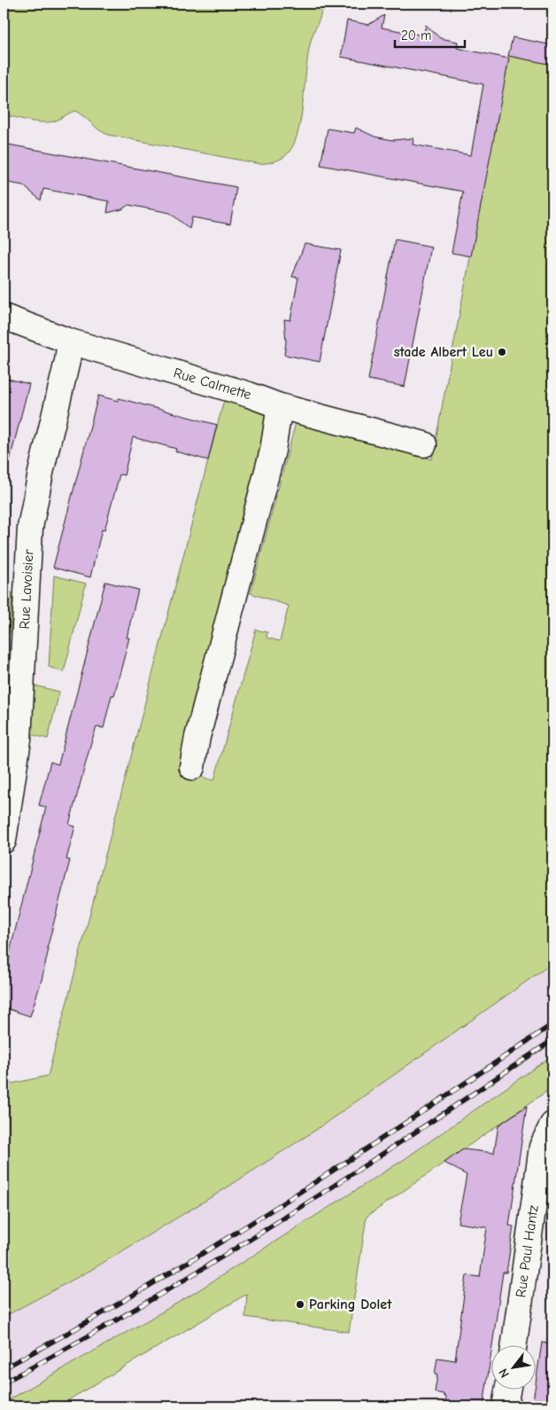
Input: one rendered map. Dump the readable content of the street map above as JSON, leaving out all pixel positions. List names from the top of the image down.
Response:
{
  "streets": {
    "street": ["Rue Calmette", "Rue Lavoisier", "Rue Paul Hantz"]
  },
  "crossings": [
    ["Rue Calmette", "Rue Lavoisier"]
  ],
  "places": ["stade Albert Leu", "Parking Dolet"],
  "scale_bar": "20 m",
  "north": "bottom left"
}
